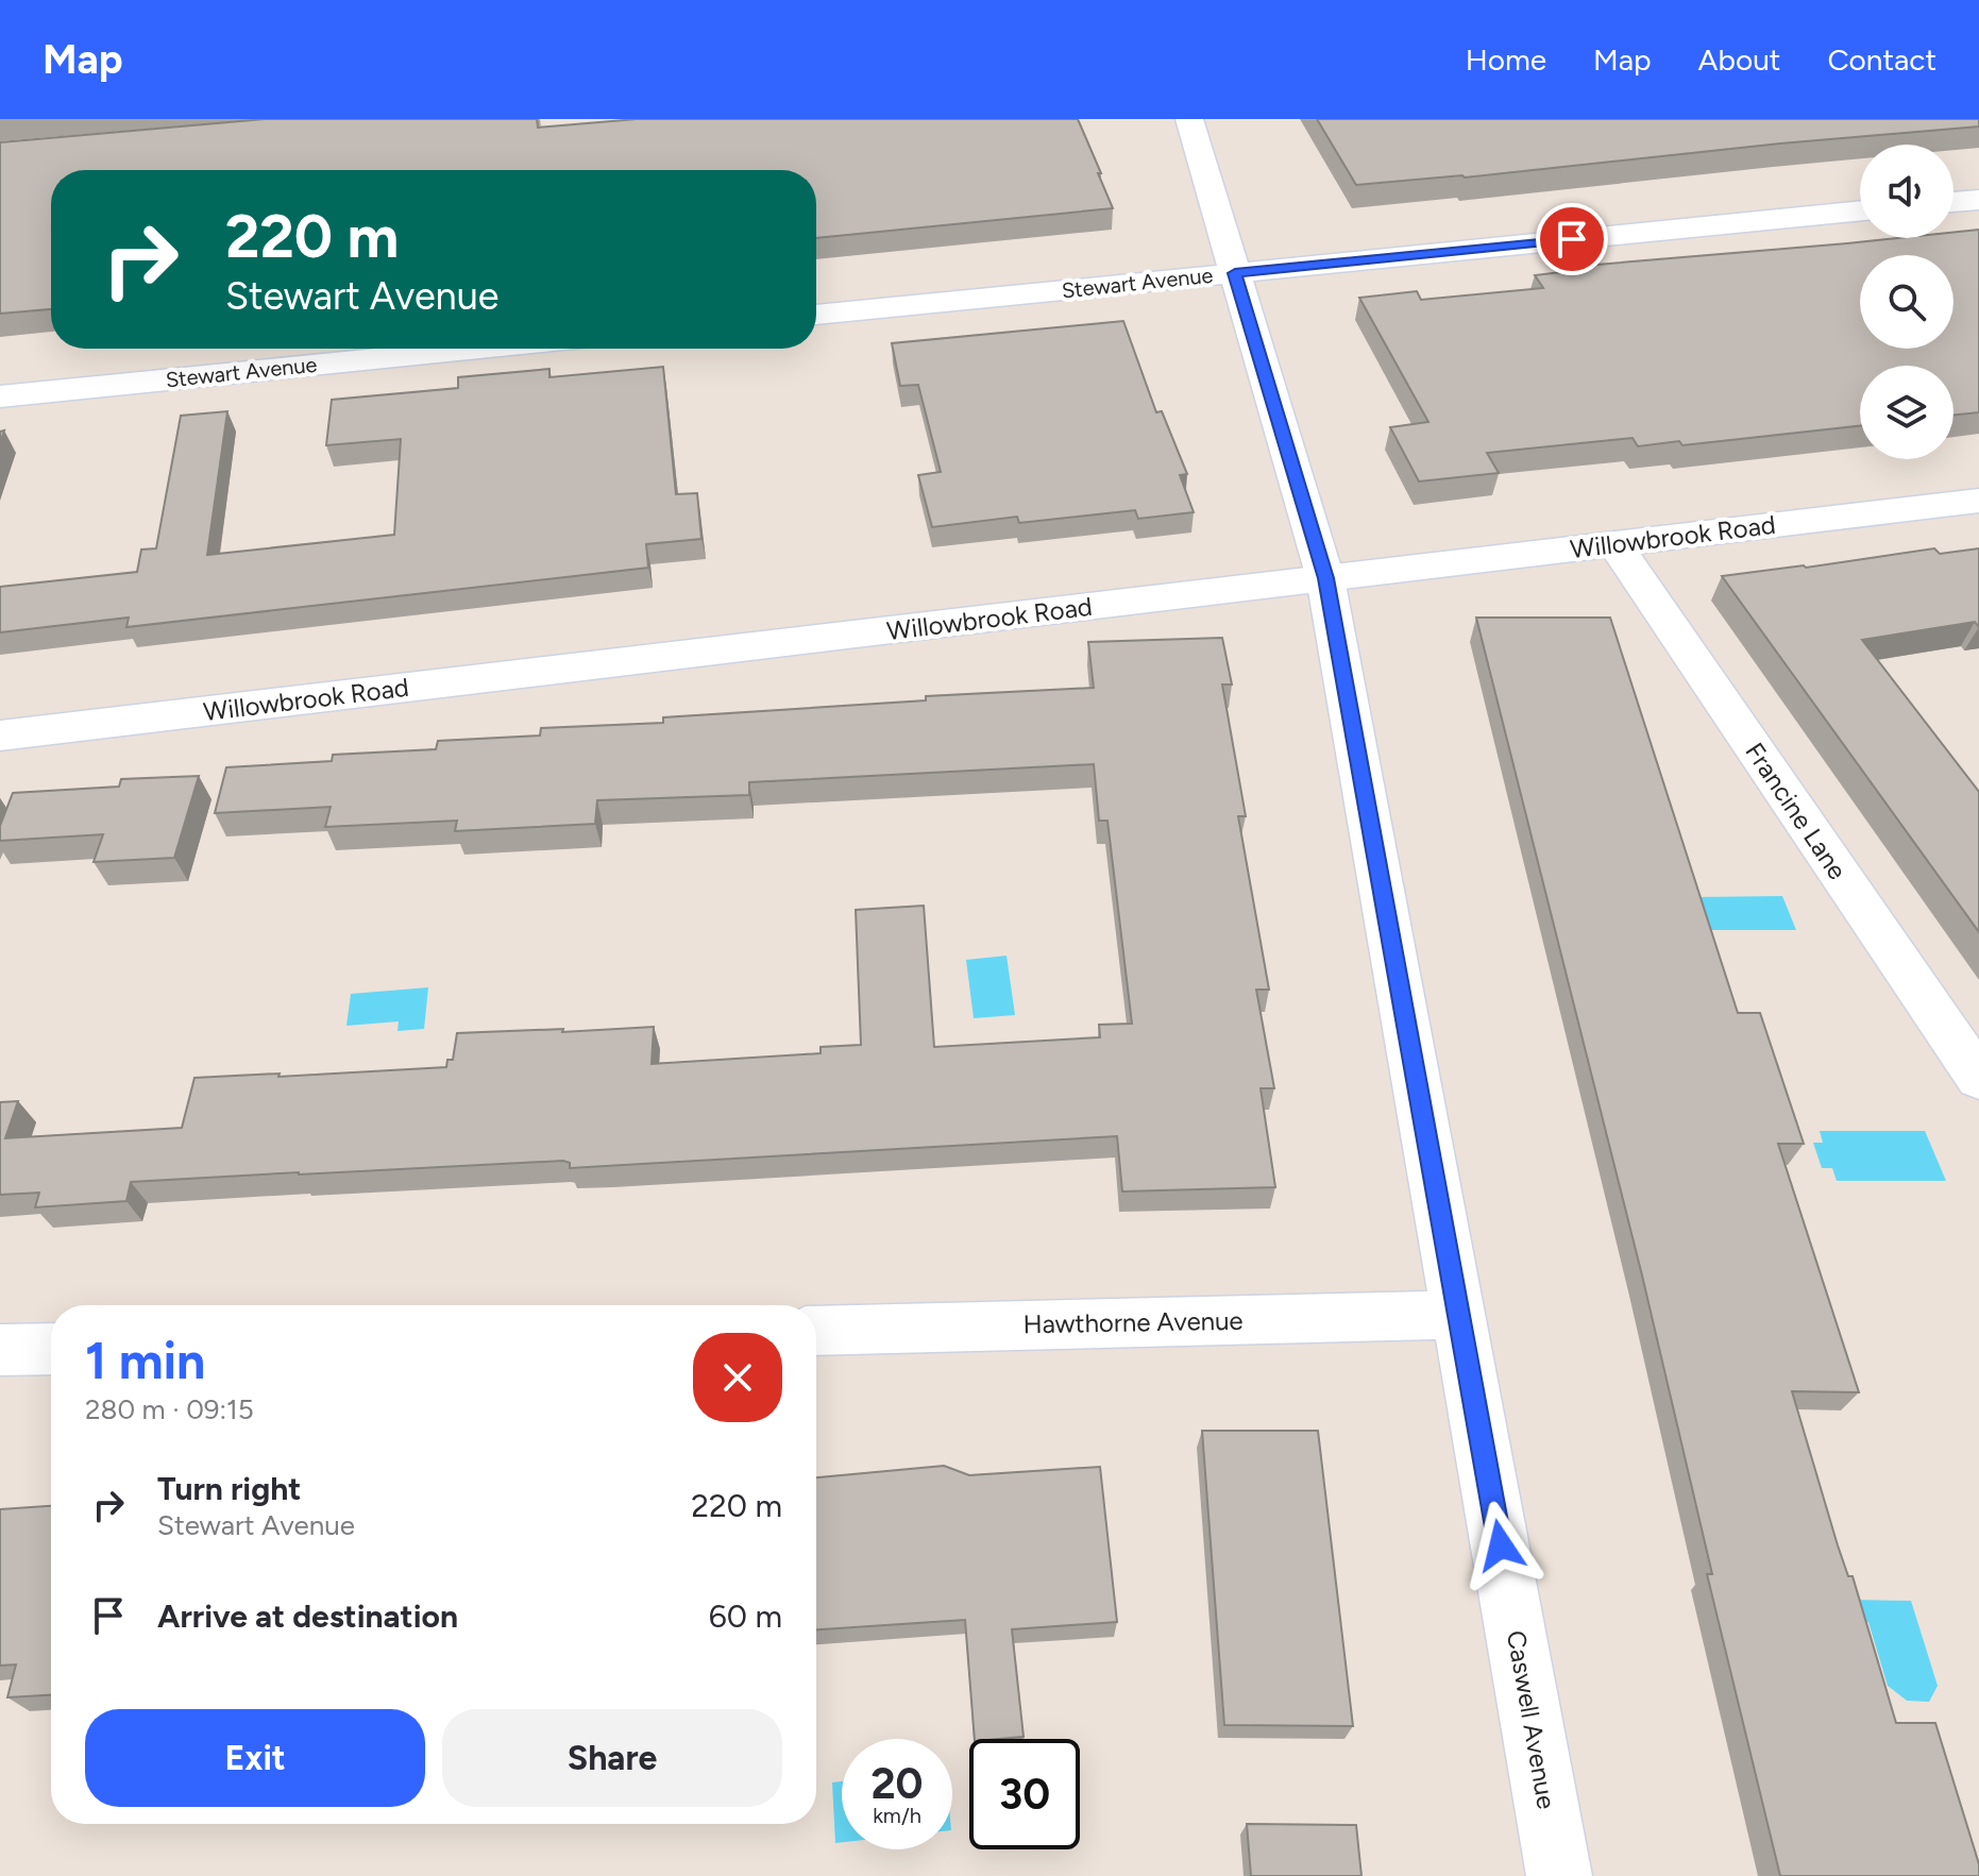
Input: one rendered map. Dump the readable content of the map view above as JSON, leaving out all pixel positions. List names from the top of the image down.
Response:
{
  "streets": {
    "street": [
      "Stewart Avenue",
      "Willowbrook Road",
      "Francine Lane",
      "Hawthorne Avenue",
      "Caswell Avenue"
    ]
  },
  "crossings": [
    ["Stewart Avenue", "Caswell Avenue"],
    ["Willowbrook Road", "Francine Lane"],
    ["Willowbrook Road", "Caswell Avenue"],
    ["Hawthorne Avenue", "Caswell Avenue"]
  ],
  "page": {
    "header": "Map",
    "nav": [
      "Home",
      "Map",
      "About",
      "Contact"
    ],
    "turn": ["220 m", "Stewart Avenue"],
    "heading": ["1 min", "280 m · 09:15"],
    "list": [
      {
        "name": "Turn right",
        "note": "Stewart Avenue",
        "value": "220 m"
      },
      {
        "name": "Arrive at destination",
        "value": "60 m"
      }
    ],
    "buttons": ["Exit", "Share"],
    "speed": "20 km/h",
    "limit": "30"
  }
}
